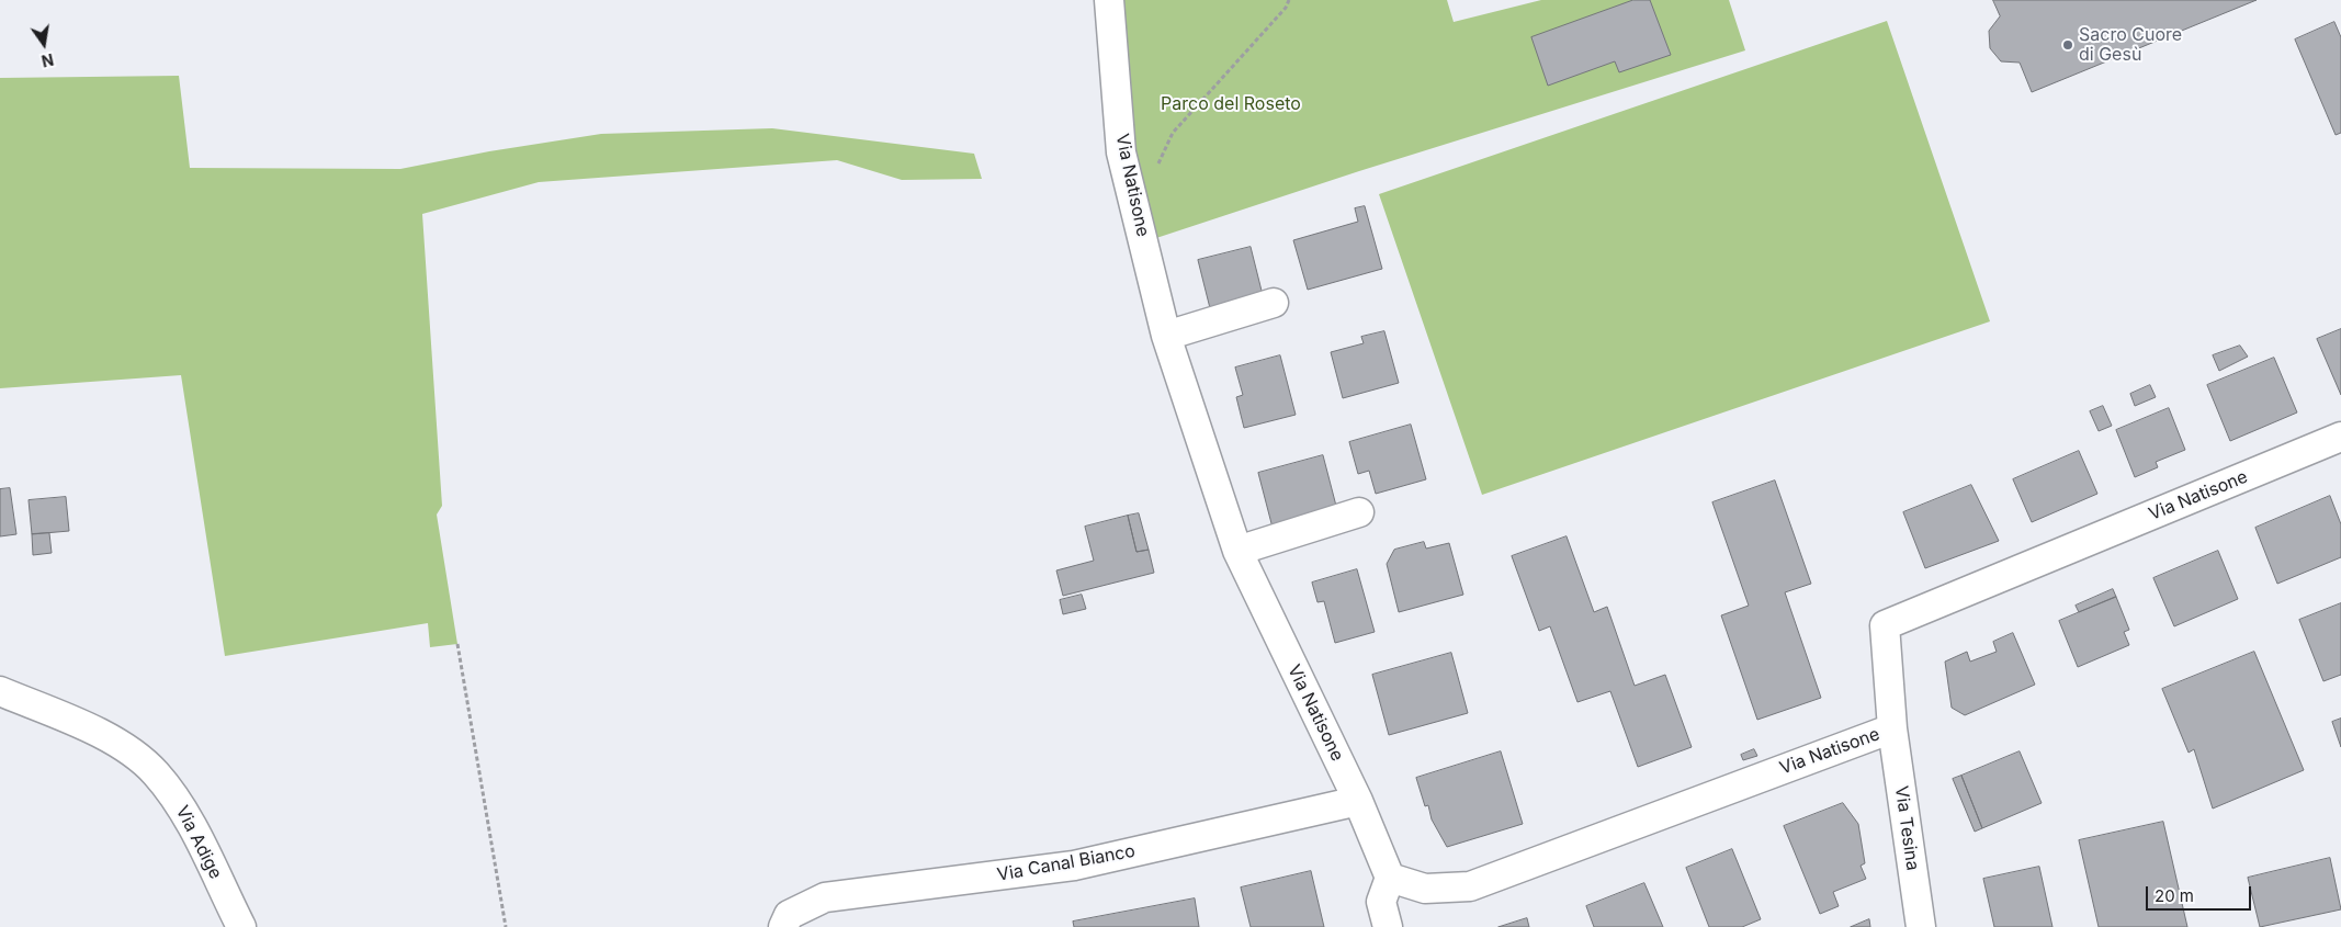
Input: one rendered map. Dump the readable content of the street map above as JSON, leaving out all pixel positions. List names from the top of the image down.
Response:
{
  "streets": {
    "street": [
      "Via Natisone",
      "Via Tesina",
      "Via Adige",
      "Via Canal Bianco"
    ]
  },
  "crossings": [
    ["Via Natisone", "Via Tesina"],
    ["Via Natisone", "Via Canal Bianco"]
  ],
  "parks": ["Parco del Roseto"],
  "places": ["Sacro Cuore di Gesù"],
  "scale_bar": "20 m",
  "north": "bottom"
}
